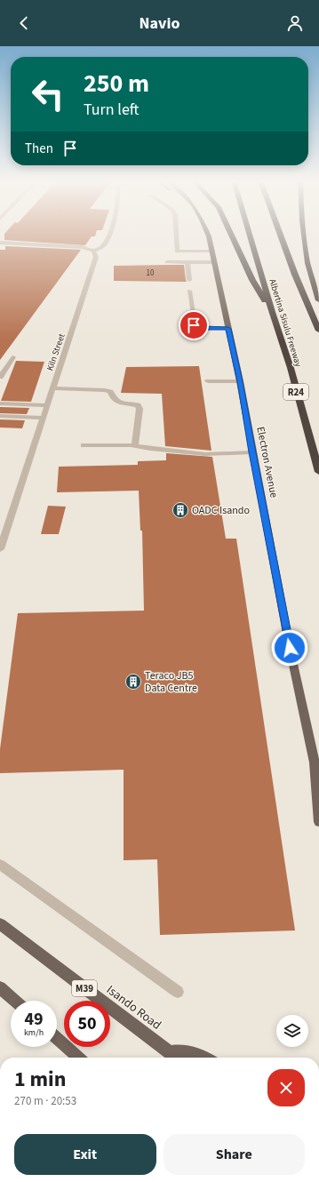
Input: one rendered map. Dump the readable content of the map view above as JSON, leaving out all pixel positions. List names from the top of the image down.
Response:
{
  "streets": {
    "highway": ["Albertina Sisulu Freeway", "R24"],
    "main road": ["Electron Avenue", "M39", "Isando Road"],
    "street": ["Kiln Street"]
  },
  "places": {
    "building": ["OADC Isando", "Teraco JB5 Data Centre"]
  },
  "house_numbers": ["10"],
  "page": {
    "header": "Navio",
    "turn": ["250 m", "Turn left"],
    "then": "Then",
    "speed": "49 km/h",
    "limit": "50",
    "heading": ["1 min", "270 m · 20:53"],
    "buttons": ["Exit", "Share"]
  }
}
